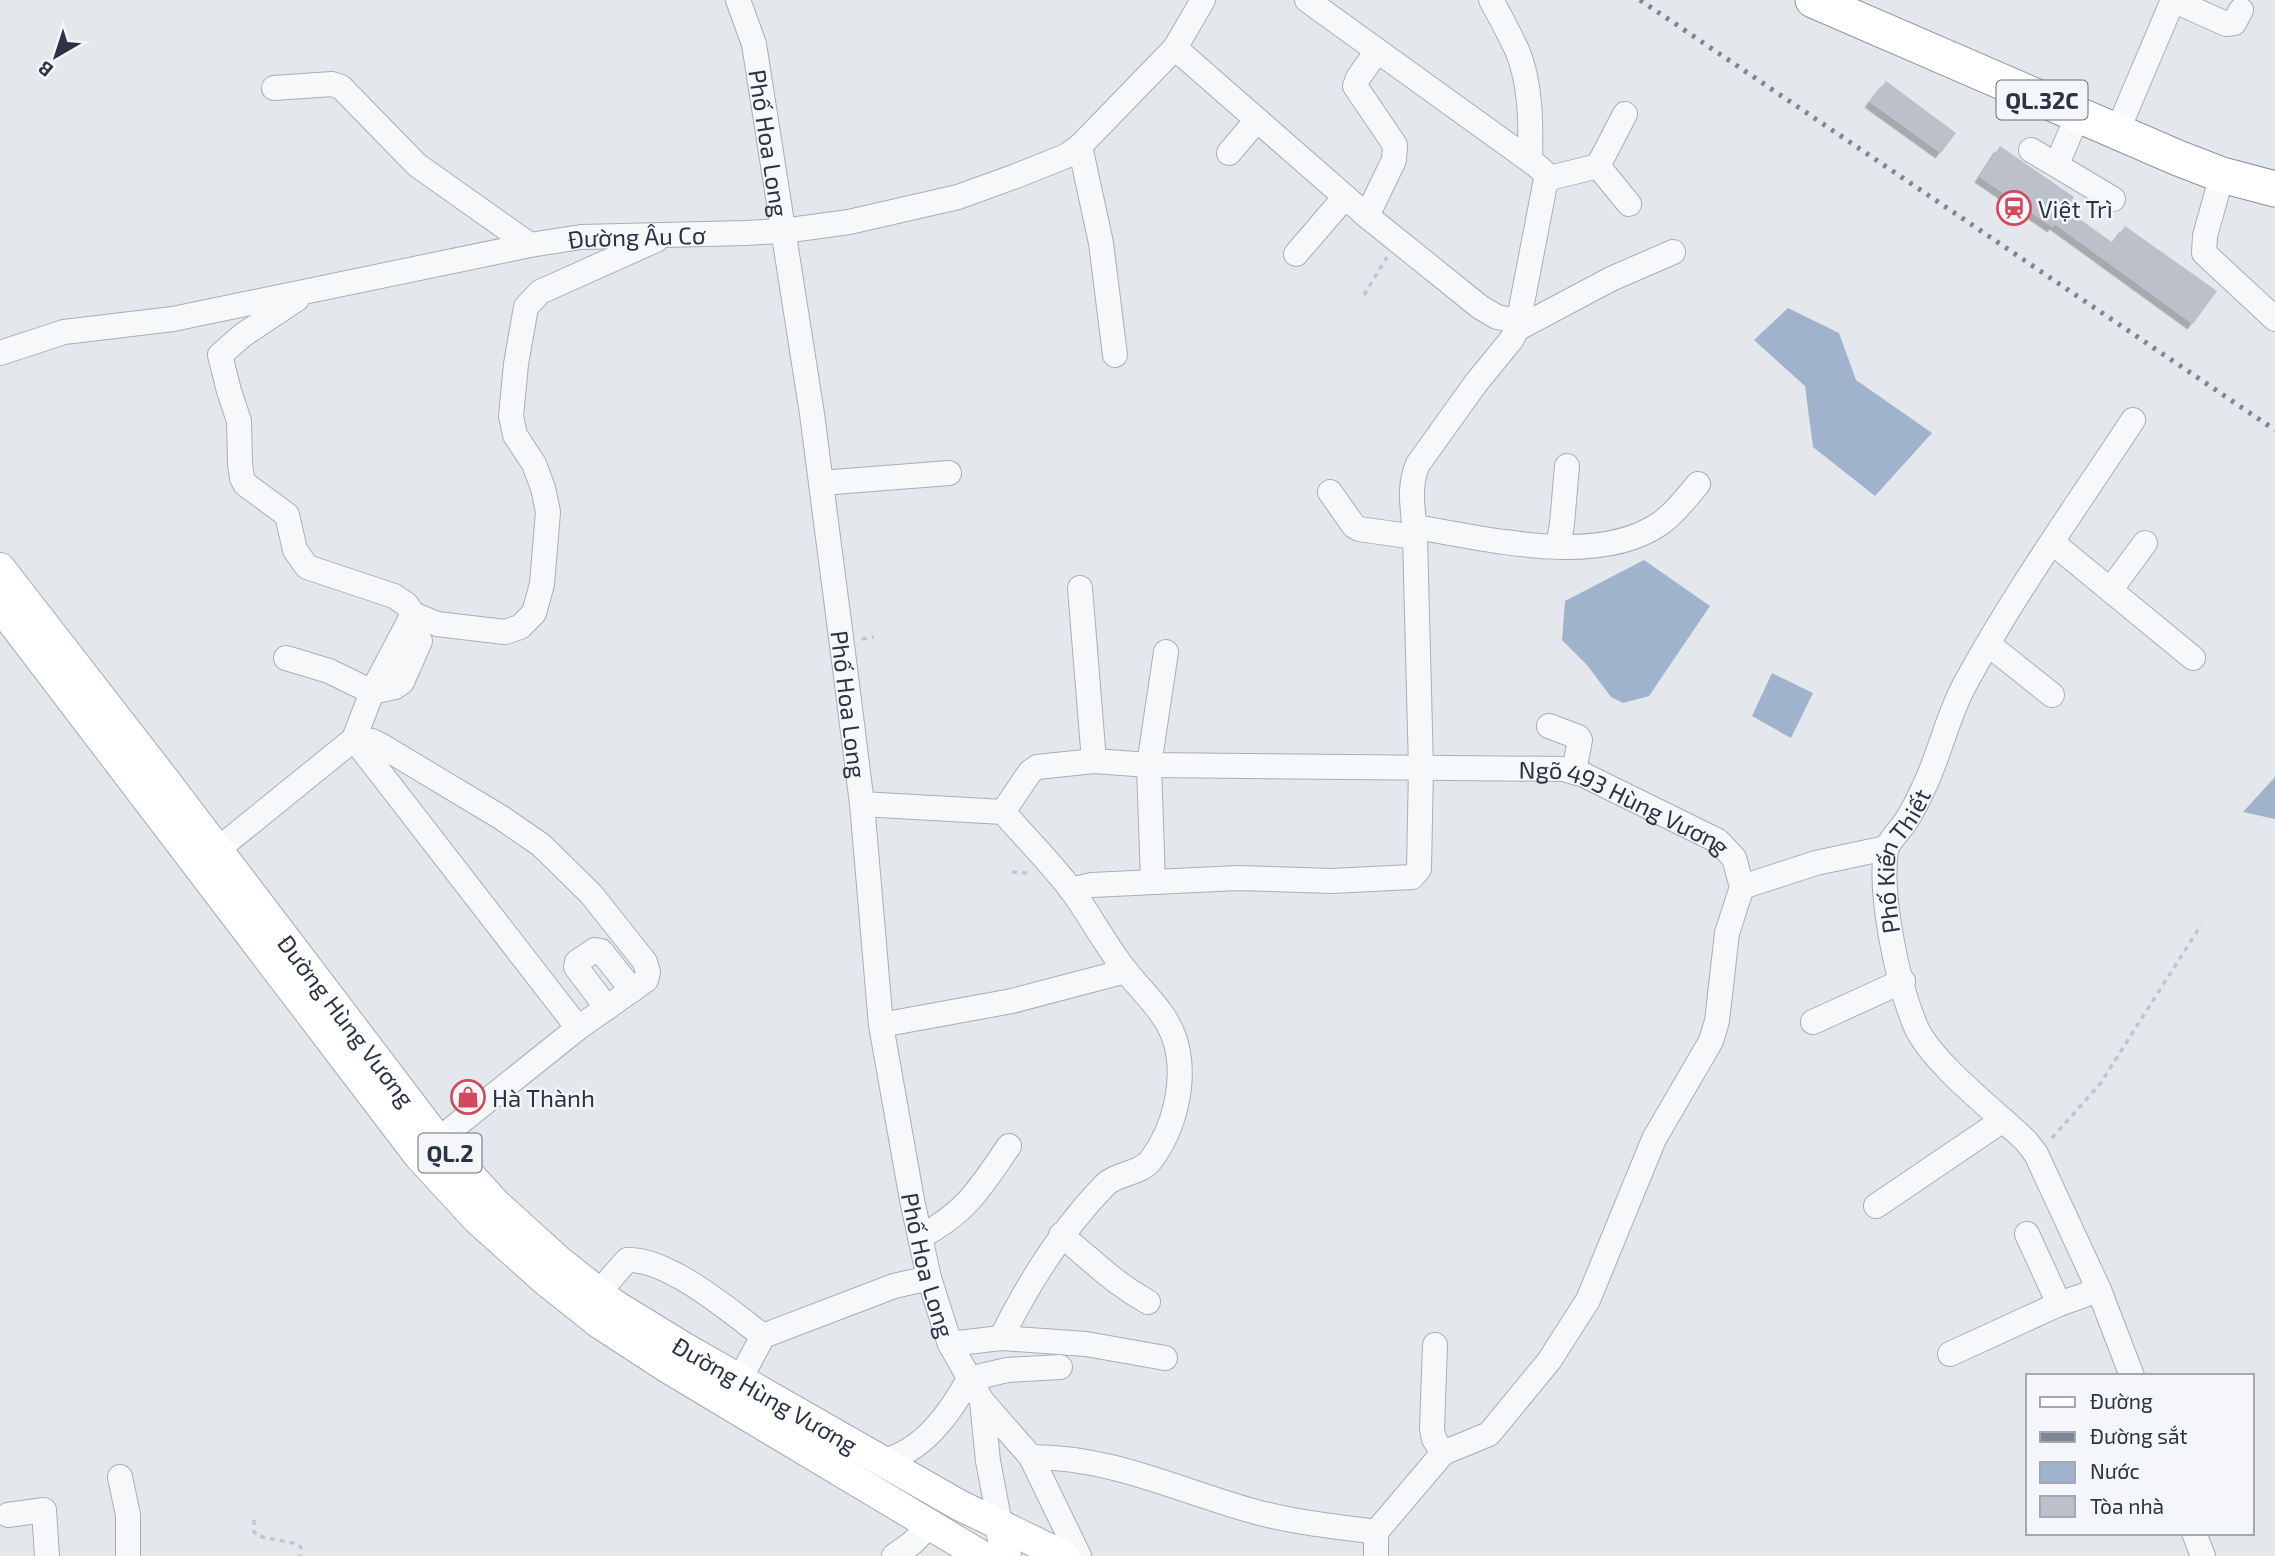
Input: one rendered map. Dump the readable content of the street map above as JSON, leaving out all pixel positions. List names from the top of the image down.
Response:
{
  "streets": {
    "highway": ["QL.32C"],
    "main road": ["Đường Hùng Vương", "QL.2"],
    "street": [
      "Phố Hoa Long",
      "Đường Âu Cơ",
      "Ngõ 493 Hùng Vương",
      "Phố Kiến Thiết"
    ]
  },
  "crossings": [
    ["Phố Hoa Long", "Đường Âu Cơ"],
    ["Phố Hoa Long", "Đường Hùng Vương"]
  ],
  "places": {
    "station": ["Việt Trì"],
    "shop": ["Hà Thành"]
  },
  "legend": [
    "Đường",
    "Đường sắt",
    "Nước",
    "Tòa nhà"
  ],
  "north": "bottom left"
}
